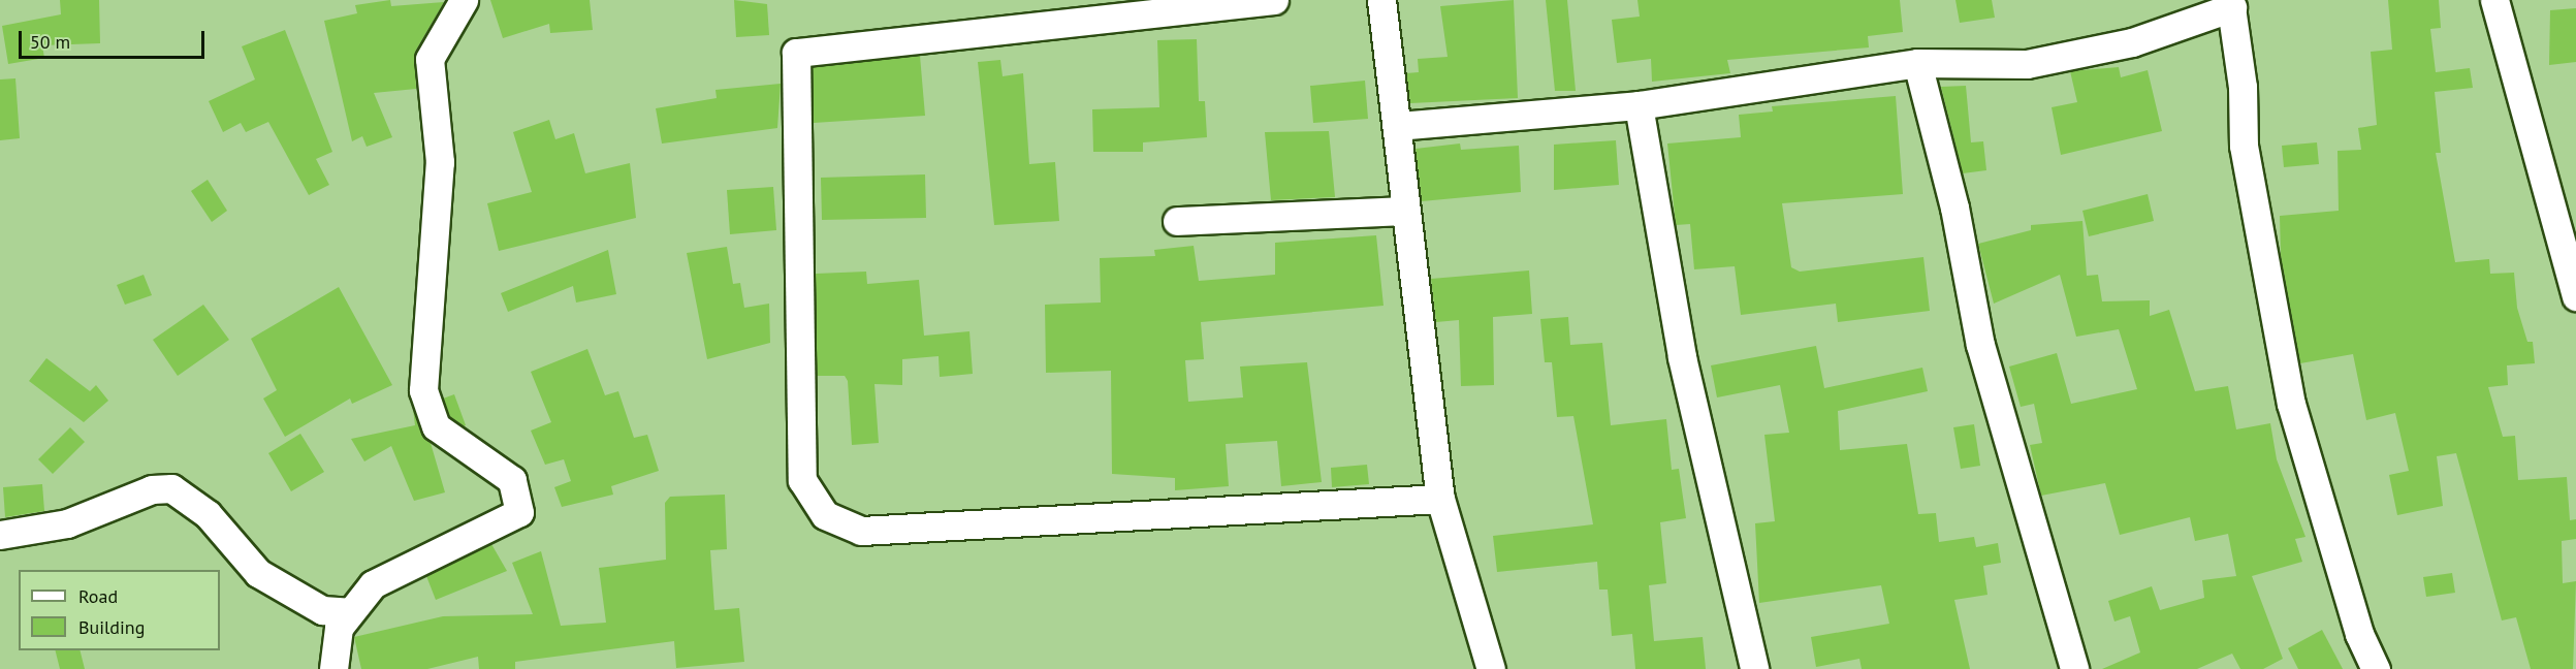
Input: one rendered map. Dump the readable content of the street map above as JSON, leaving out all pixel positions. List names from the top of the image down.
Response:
{
  "legend": ["Road", "Building"],
  "scale_bar": "50 m"
}
